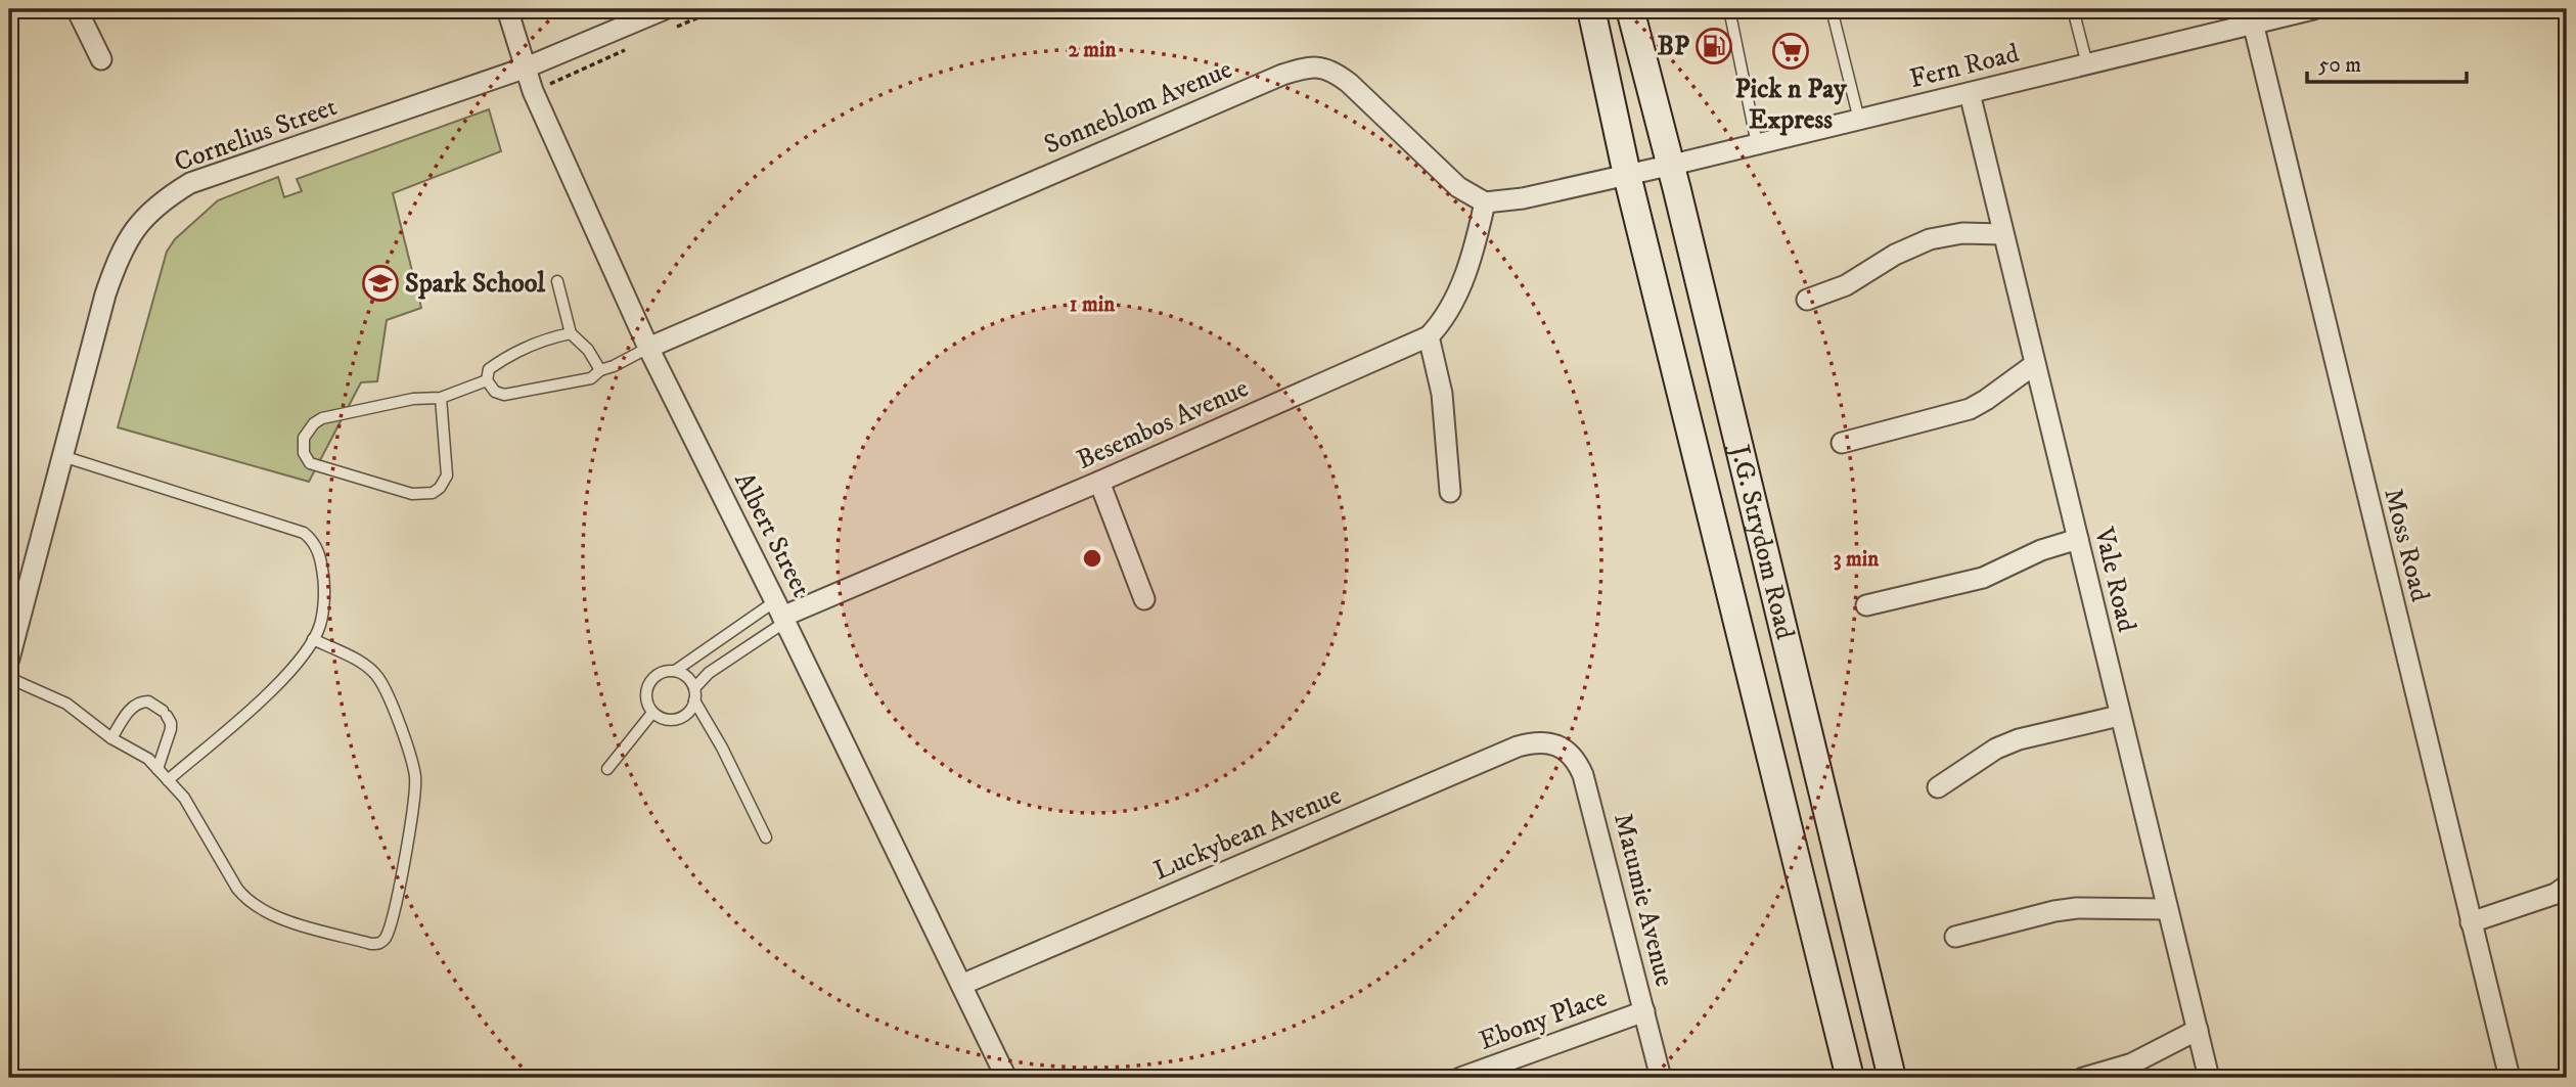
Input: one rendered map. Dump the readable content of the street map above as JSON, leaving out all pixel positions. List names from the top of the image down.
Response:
{
  "streets": {
    "street": [
      "Fern Road",
      "Sonneblom Avenue",
      "Cornelius Street",
      "Besembos Avenue",
      "Albert Street",
      "J.G. Strydom Road",
      "Moss Road",
      "Vale Road",
      "Luckybean Avenue",
      "Matumie Avenue",
      "Ebony Place"
    ]
  },
  "crossings": [
    ["Fern Road", "J.G. Strydom Road"],
    ["Fern Road", "Moss Road"],
    ["Fern Road", "Vale Road"],
    ["Sonneblom Avenue", "Albert Street"],
    ["Cornelius Street", "Albert Street"],
    ["Besembos Avenue", "Albert Street"],
    ["Albert Street", "Luckybean Avenue"],
    ["Luckybean Avenue", "Matumie Avenue"],
    ["Matumie Avenue", "Ebony Place"]
  ],
  "places": {
    "fuel station": ["BP"],
    "supermarket": ["Pick n Pay Express"],
    "school or university": ["Spark School"]
  },
  "scale_bar": "50 m",
  "rings": ["2 min", "1 min", "3 min"]
}
